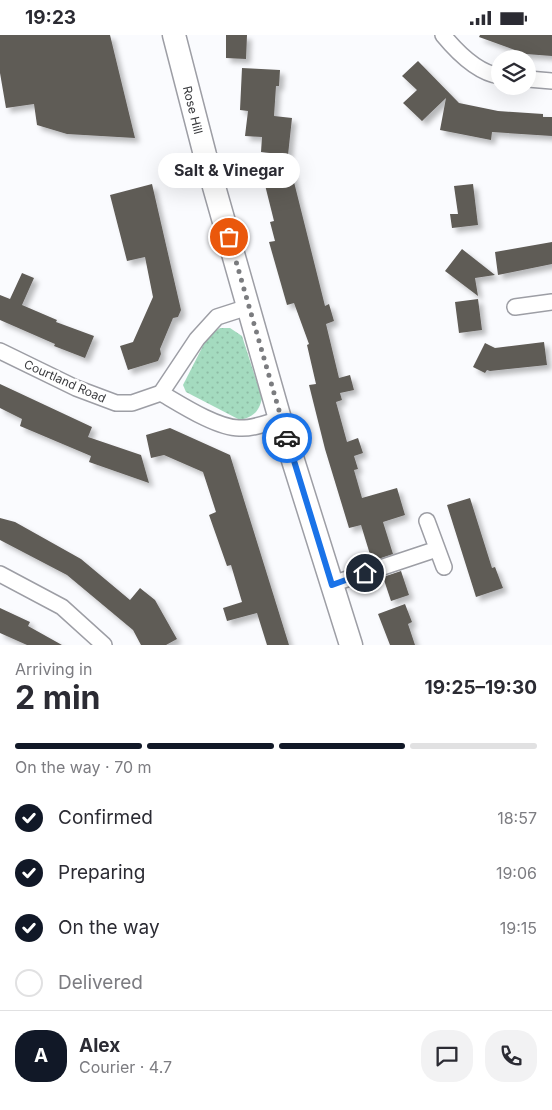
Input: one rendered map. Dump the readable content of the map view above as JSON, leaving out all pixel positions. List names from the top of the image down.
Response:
{
  "streets": {
    "main road": ["Rose Hill"],
    "street": ["Courtland Road"]
  },
  "places": ["Salt & Vinegar"],
  "page": {
    "status": "19:23",
    "bubble": "Salt & Vinegar",
    "heading": ["2 min", "Arriving in", "19:25–19:30"],
    "panel": ["Alex", "Courier · 4.7"],
    "bar": "On the way · 70 m",
    "list": [
      ["Confirmed", "18:57"],
      ["Preparing", "19:06"],
      ["On the way", "19:15"],
      "Delivered"
    ],
    "round": "A"
  }
}
